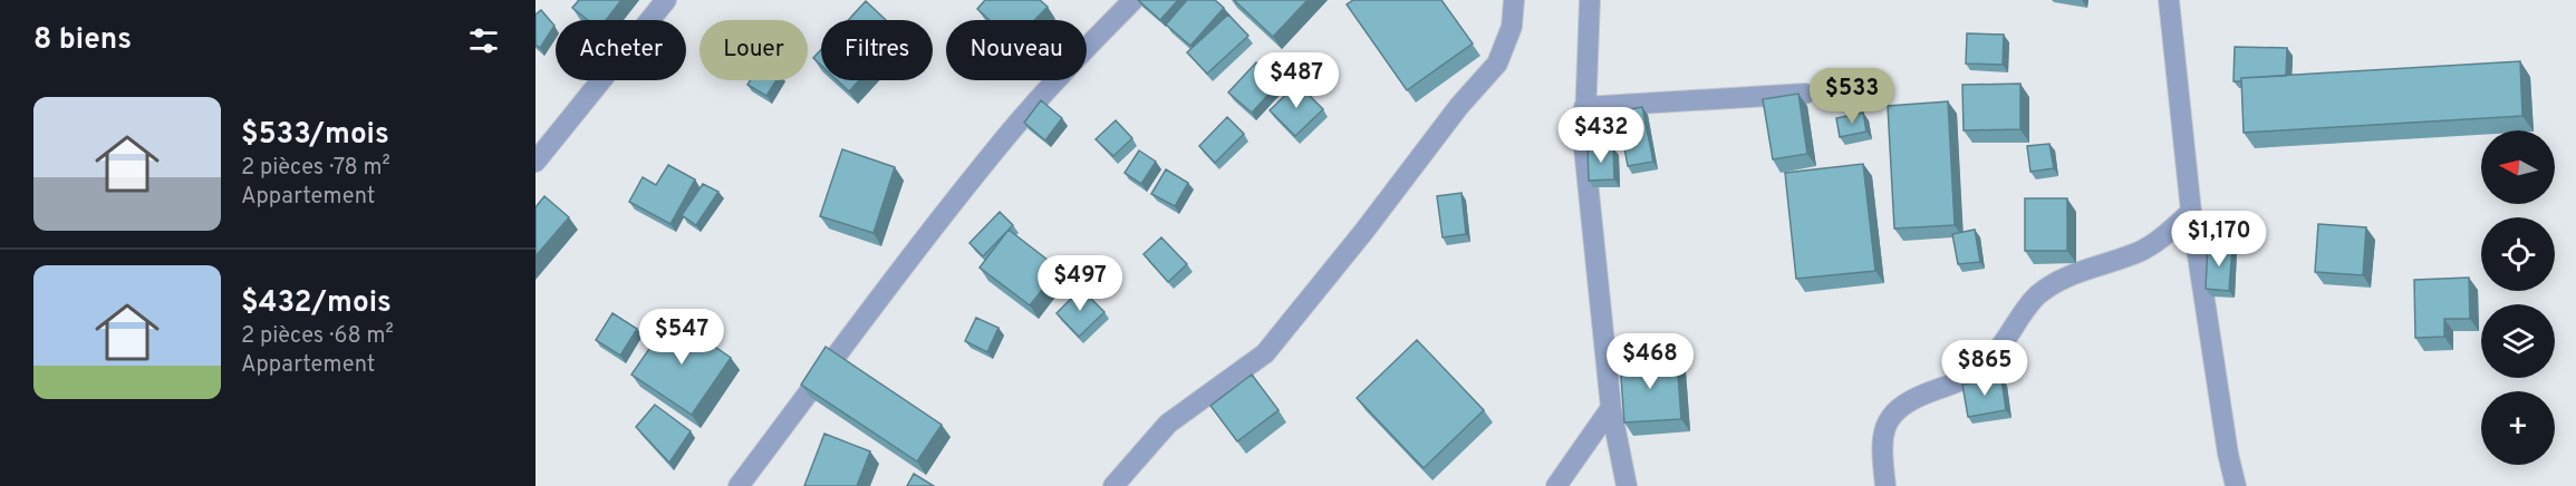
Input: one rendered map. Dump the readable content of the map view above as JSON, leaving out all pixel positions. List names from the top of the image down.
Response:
{
  "north": "left",
  "page": {
    "heading": "8 biens",
    "chip": [
      "Acheter",
      "Louer",
      "Filtres",
      "Nouveau"
    ],
    "price": [
      "$487",
      "$533",
      "$432",
      "$1,170",
      "$497",
      "$547",
      "$468",
      "$865"
    ],
    "list": [
      {
        "name": "$533/mois",
        "note": "2 pièces · 78 m² · Appartement"
      },
      {
        "name": "$432/mois",
        "note": "2 pièces · 68 m² · Appartement"
      }
    ],
    "map_buttons": "+"
  }
}
